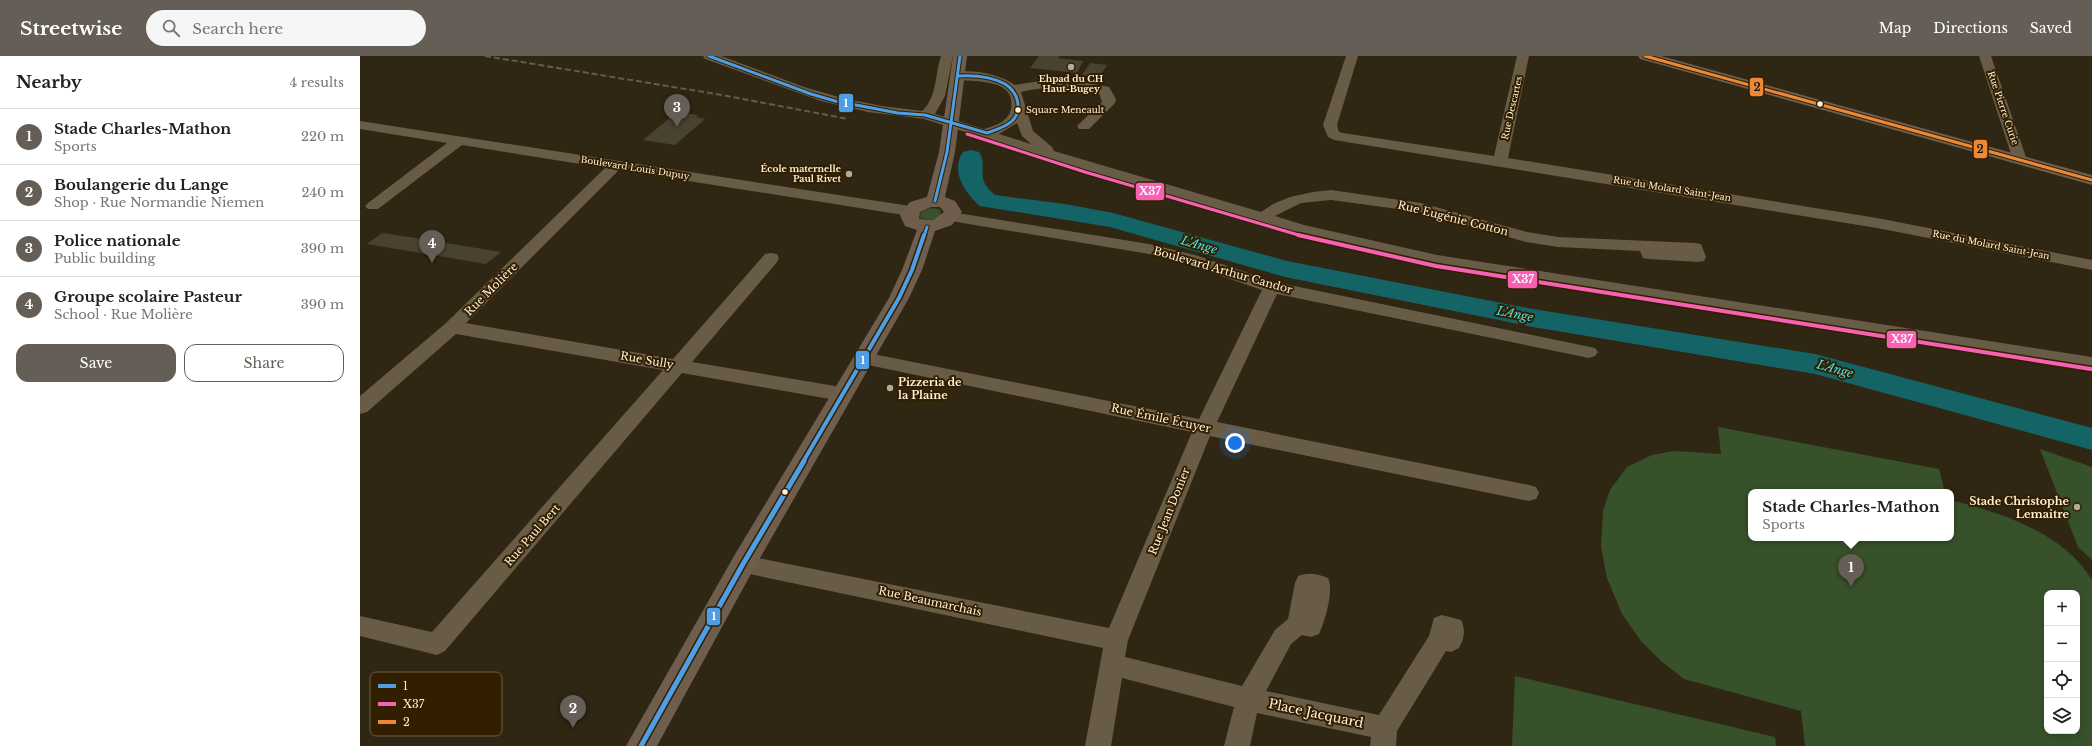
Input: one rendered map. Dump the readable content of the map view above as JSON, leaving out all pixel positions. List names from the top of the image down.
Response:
{
  "streets": {
    "street": [
      "Rue Descartes",
      "Rue Pierre Curie",
      "Boulevard Louis Dupuy",
      "Rue du Molard Saint-Jean",
      "Rue Eugénie Cotton",
      "Boulevard Arthur Candor",
      "Rue Molière",
      "Rue Sully",
      "Rue Émile Écuyer",
      "Rue Jean Donier",
      "Rue Paul Bert",
      "Rue Beaumarchais",
      "Place Jacquard"
    ]
  },
  "crossings": [
    ["Rue Descartes", "Rue du Molard Saint-Jean"],
    ["Boulevard Louis Dupuy", "Rue Molière"],
    ["Boulevard Arthur Candor", "Rue Jean Donier"],
    ["Rue Molière", "Rue Sully"],
    ["Rue Sully", "Rue Paul Bert"],
    ["Rue Émile Écuyer", "Rue Jean Donier"],
    ["Rue Jean Donier", "Rue Beaumarchais"],
    ["Rue Jean Donier", "Place Jacquard"]
  ],
  "water": ["L'Ange"],
  "places": [
    "Ehpad du CH Haut-Bugey",
    "Square Meneault",
    "École maternelle Paul Rivet",
    "Pizzeria de la Plaine",
    "Stade Christophe Lemaitre"
  ],
  "lines": ["transit line 1", "transit line 2", "transit line X37"],
  "legend": ["1", "X37", "2"],
  "page": {
    "header": "Streetwise",
    "search": "Search here",
    "nav": ["Map", "Directions", "Saved"],
    "heading": ["Nearby", "4 results"],
    "pins": [
      "3",
      "4",
      "1",
      "2"
    ],
    "list": [
      {
        "mark": "1",
        "name": "Stade Charles-Mathon",
        "note": "Sports",
        "value": "220 m"
      },
      {
        "mark": "2",
        "name": "Boulangerie du Lange",
        "note": "Shop · Rue Normandie Niemen",
        "value": "240 m"
      },
      {
        "mark": "3",
        "name": "Police nationale",
        "note": "Public building",
        "value": "390 m"
      },
      {
        "mark": "4",
        "name": "Groupe scolaire Pasteur",
        "note": "School · Rue Molière",
        "value": "390 m"
      }
    ],
    "buttons": ["Save", "Share"],
    "popup": ["Stade Charles-Mathon", "Sports"],
    "map_buttons": ["+", "−"]
  }
}
